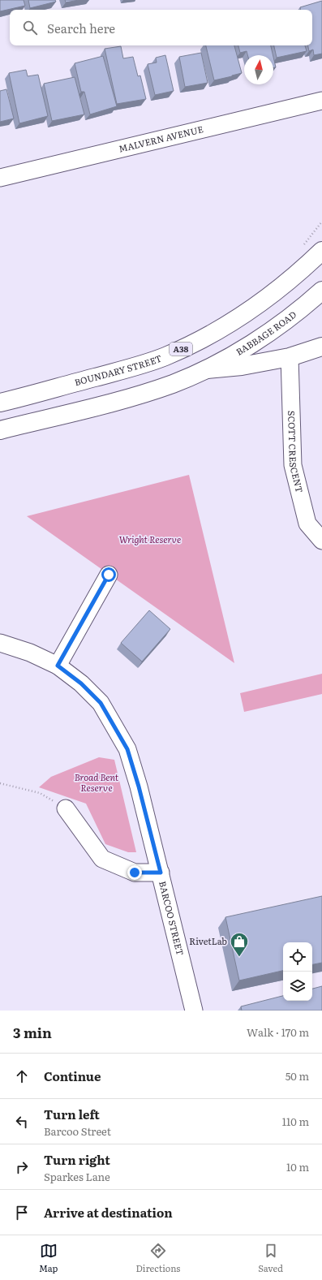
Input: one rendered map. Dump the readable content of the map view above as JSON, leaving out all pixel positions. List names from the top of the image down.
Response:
{
  "streets": {
    "main road": ["BABBAGE ROAD", "A38", "BOUNDARY STREET"],
    "street": ["MALVERN AVENUE", "SCOTT CRESCENT", "BARCOO STREET"]
  },
  "parks": ["Wright Reserve", "Broad Bent Reserve"],
  "places": {
    "shop": ["RivetLab"]
  },
  "north": "top",
  "page": {
    "search": "Search here",
    "heading": ["3 min", "Walk · 170 m"],
    "list": [
      ["Continue", "50 m"],
      ["Turn left", "Barcoo Street", "110 m"],
      ["Turn right", "Sparkes Lane", "10 m"],
      "Arrive at destination"
    ],
    "nav": ["Map", "Directions", "Saved"]
  }
}
